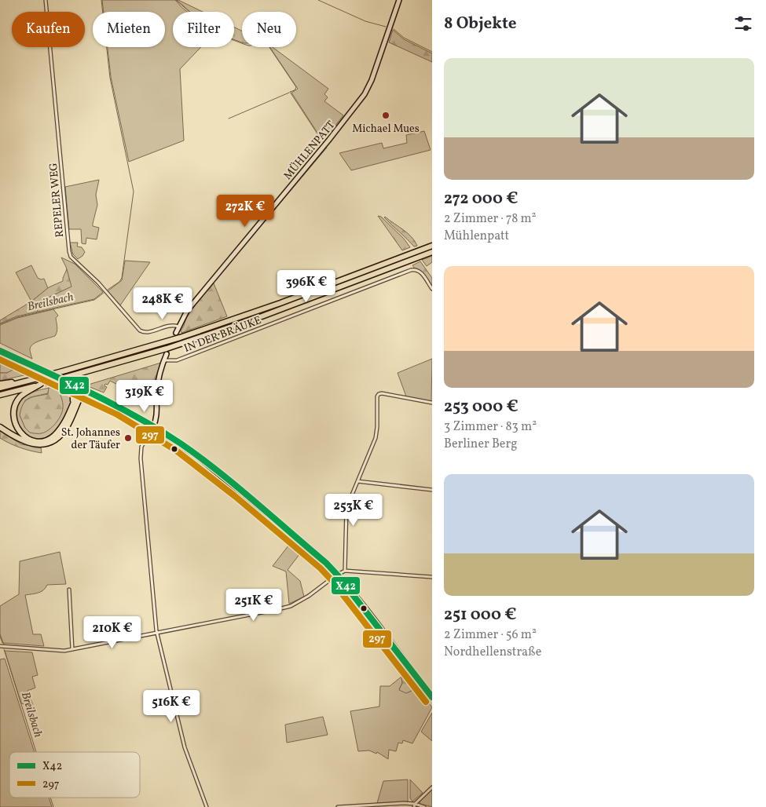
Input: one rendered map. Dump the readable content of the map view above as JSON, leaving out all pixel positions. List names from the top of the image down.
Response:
{
  "streets": {
    "street": ["MÜHLENPATT", "REPELER WEG", "IN DER BRÄUKE"]
  },
  "crossings": [
    ["MÜHLENPATT", "REPELER WEG"]
  ],
  "water": ["Breilsbach"],
  "places": ["Michael Mues", "St. Johannes der Täufer"],
  "lines": ["transit line X42", "transit line 297"],
  "legend": ["X42", "297"],
  "page": {
    "heading": "8 Objekte",
    "chip": [
      "Kaufen",
      "Mieten",
      "Filter",
      "Neu"
    ],
    "list": [
      {
        "name": "272 000 €",
        "note": "2 Zimmer · 78 m² · Mühlenpatt"
      },
      {
        "name": "253 000 €",
        "note": "3 Zimmer · 83 m² · Berliner Berg"
      },
      {
        "name": "251 000 €",
        "note": "2 Zimmer · 56 m² · Nordhellenstraße"
      }
    ],
    "price": [
      "272K €",
      "396K €",
      "248K €",
      "319K €",
      "253K €",
      "251K €",
      "210K €",
      "516K €"
    ]
  }
}
